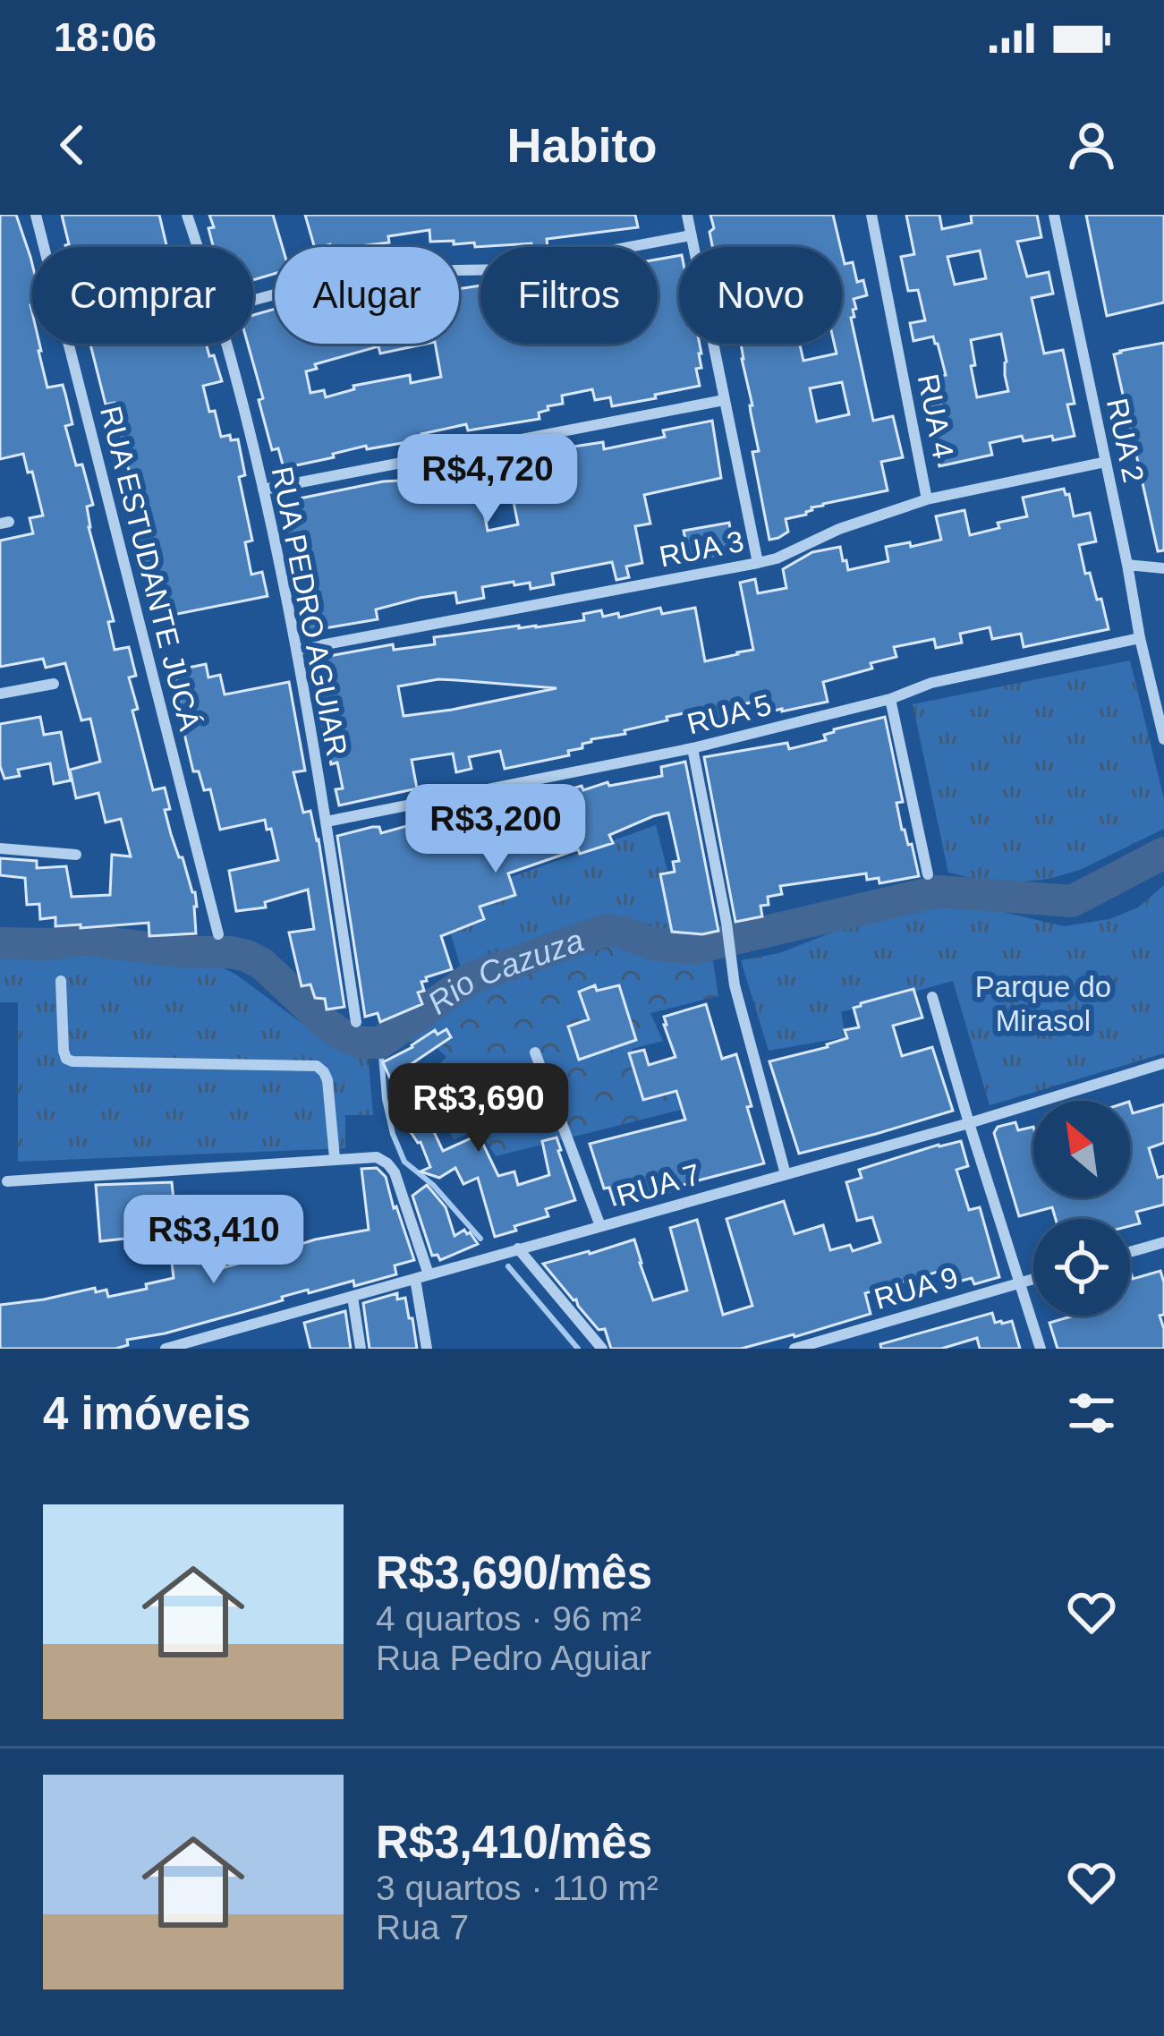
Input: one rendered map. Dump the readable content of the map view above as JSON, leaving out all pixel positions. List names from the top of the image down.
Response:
{
  "streets": {
    "street": [
      "RUA 4",
      "RUA 2",
      "RUA 3",
      "RUA ESTUDANTE JUCÁ",
      "RUA PEDRO AGUIAR",
      "RUA 5",
      "RUA 7",
      "RUA 9"
    ]
  },
  "crossings": [
    ["RUA 4", "RUA 3"],
    ["RUA 2", "RUA 3"],
    ["RUA 2", "RUA 5"],
    ["RUA 3", "RUA PEDRO AGUIAR"],
    ["RUA PEDRO AGUIAR", "RUA 5"]
  ],
  "water": ["Rio Cazuza"],
  "parks": ["Parque do Mirasol"],
  "north": "top left",
  "page": {
    "status": "18:06",
    "header": "Habito",
    "chip": [
      "Comprar",
      "Alugar",
      "Filtros",
      "Novo"
    ],
    "price": [
      "R$4,720",
      "R$3,200",
      "R$3,690",
      "R$3,410"
    ],
    "heading": "4 imóveis",
    "list": [
      {
        "name": "R$3,690/mês",
        "note": "4 quartos · 96 m² · Rua Pedro Aguiar"
      },
      {
        "name": "R$3,410/mês",
        "note": "3 quartos · 110 m² · Rua 7"
      }
    ]
  }
}
